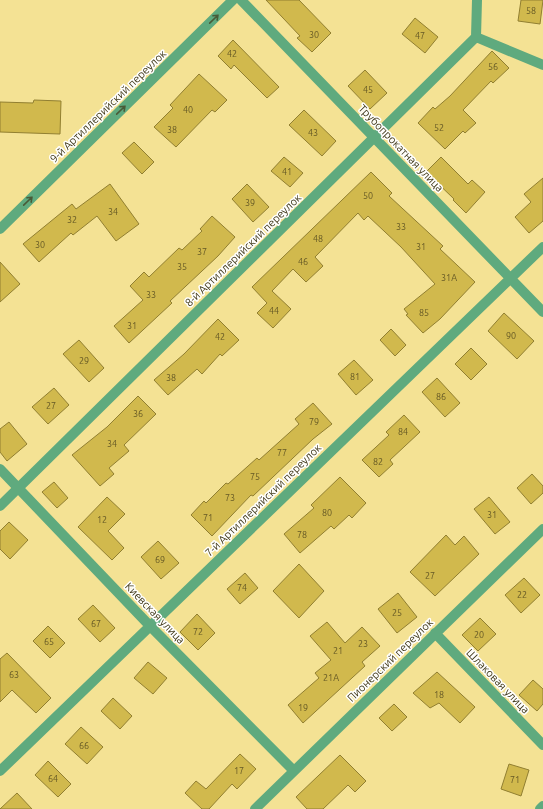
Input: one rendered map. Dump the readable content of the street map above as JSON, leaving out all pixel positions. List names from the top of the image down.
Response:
{
  "streets": {
    "street": [
      "9-й Артиллерийский переулок",
      "Трубопрокатная улица",
      "8-й Артиллерийский переулок",
      "7-й Артиллерийский переулок",
      "Киевская улица",
      "Пионерский переулок",
      "Шлаковая улица"
    ]
  },
  "crossings": [
    ["Трубопрокатная улица", "8-й Артиллерийский переулок"],
    ["Трубопрокатная улица", "7-й Артиллерийский переулок"],
    ["8-й Артиллерийский переулок", "Киевская улица"],
    ["7-й Артиллерийский переулок", "Киевская улица"],
    ["Киевская улица", "Пионерский переулок"],
    ["Пионерский переулок", "Шлаковая улица"]
  ],
  "one_way": ["9-й Артиллерийский переулок"],
  "house_numbers": [
    "58",
    "30",
    "47",
    "42",
    "56",
    "45",
    "40",
    "52",
    "38",
    "43",
    "41",
    "50",
    "39",
    "34",
    "32",
    "33",
    "48",
    "30",
    "31",
    "37",
    "46",
    "35",
    "31А",
    "33",
    "44",
    "85",
    "31",
    "90",
    "42",
    "29",
    "81",
    "38",
    "86",
    "27",
    "36",
    "79",
    "84",
    "34",
    "77",
    "82",
    "75",
    "73",
    "80",
    "31",
    "71",
    "12",
    "78",
    "69",
    "27",
    "74",
    "22",
    "25",
    "67",
    "72",
    "20",
    "65",
    "23",
    "21",
    "63",
    "21А",
    "18",
    "19",
    "66",
    "17",
    "64",
    "71"
  ]
}
